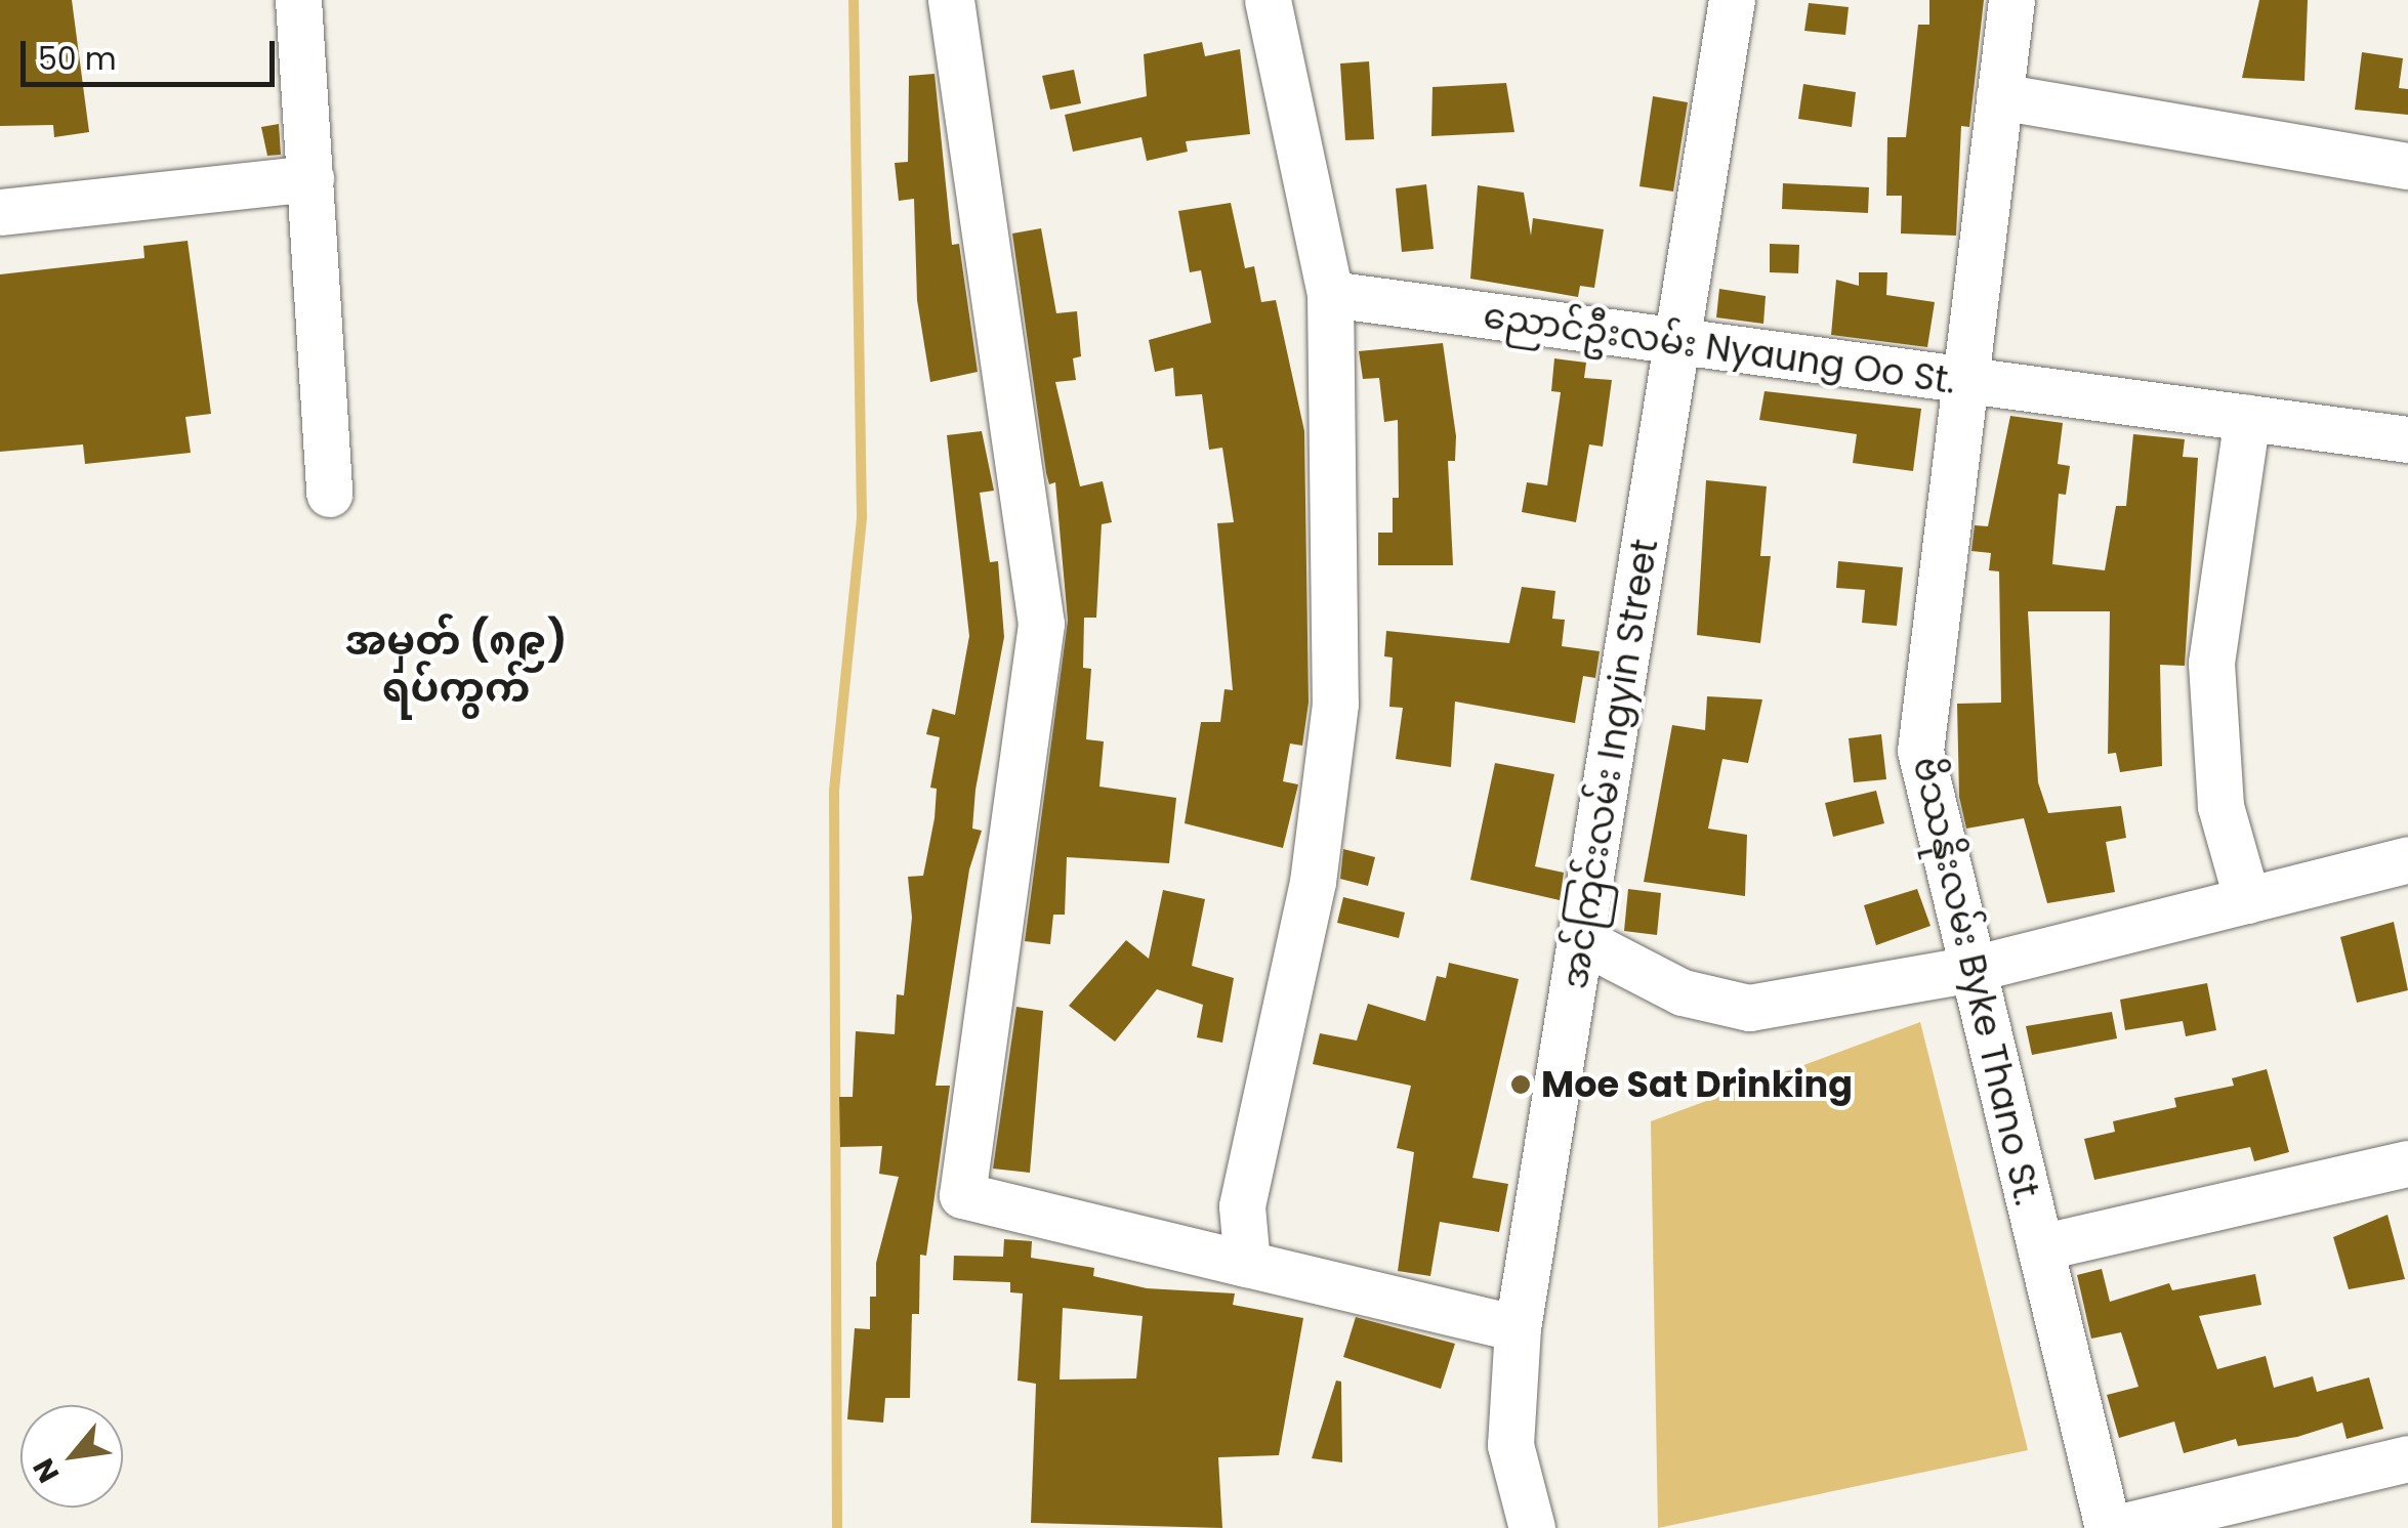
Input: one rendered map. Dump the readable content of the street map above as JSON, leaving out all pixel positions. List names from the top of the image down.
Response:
{
  "streets": {
    "street": ["ညောင်ဦးလမ်း Nyaung Oo St.", "အင်ကြင်းလမ်း Ingyin Street", "ဗိဿနိုးလမ်း Byke Thano St."]
  },
  "crossings": [
    ["ညောင်ဦးလမ်း Nyaung Oo St.", "အင်ကြင်းလမ်း Ingyin Street"],
    ["ညောင်ဦးလမ်း Nyaung Oo St.", "ဗိဿနိုးလမ်း Byke Thano St."]
  ],
  "districts": ["အမှတ် (၈၉) ရပ်ကွက်"],
  "places": ["Moe Sat Drinking"],
  "scale_bar": "50 m",
  "north": "bottom left"
}
